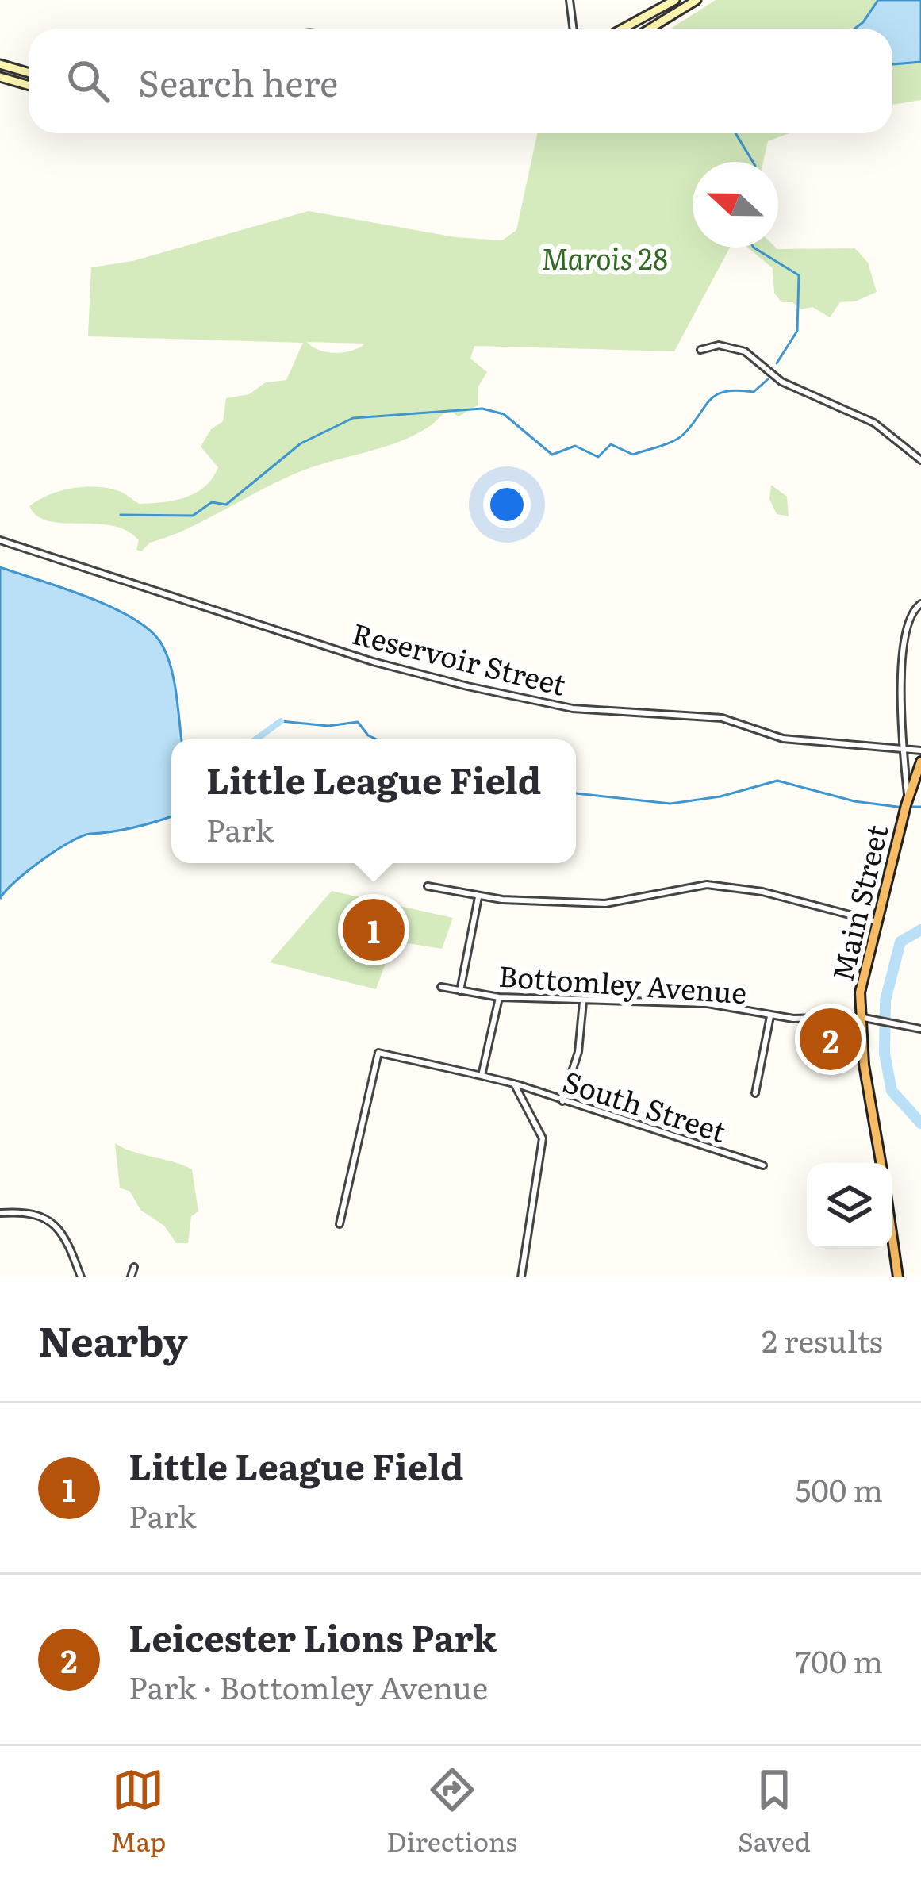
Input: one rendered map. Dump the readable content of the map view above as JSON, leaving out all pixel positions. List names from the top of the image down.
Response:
{
  "streets": {
    "highway": ["Main Street"],
    "street": ["Reservoir Street", "Bottomley Avenue", "South Street"]
  },
  "crossings": [
    ["Main Street", "Bottomley Avenue"]
  ],
  "parks": ["Marois 28"],
  "north": "left",
  "page": {
    "search": "Search here",
    "popup": ["Little League Field", "Park"],
    "pins": ["1", "2"],
    "heading": ["Nearby", "2 results"],
    "list": [
      {
        "mark": "1",
        "name": "Little League Field",
        "note": "Park",
        "value": "500 m"
      },
      {
        "mark": "2",
        "name": "Leicester Lions Park",
        "note": "Park · Bottomley Avenue",
        "value": "700 m"
      }
    ],
    "nav": ["Map", "Directions", "Saved"]
  }
}
